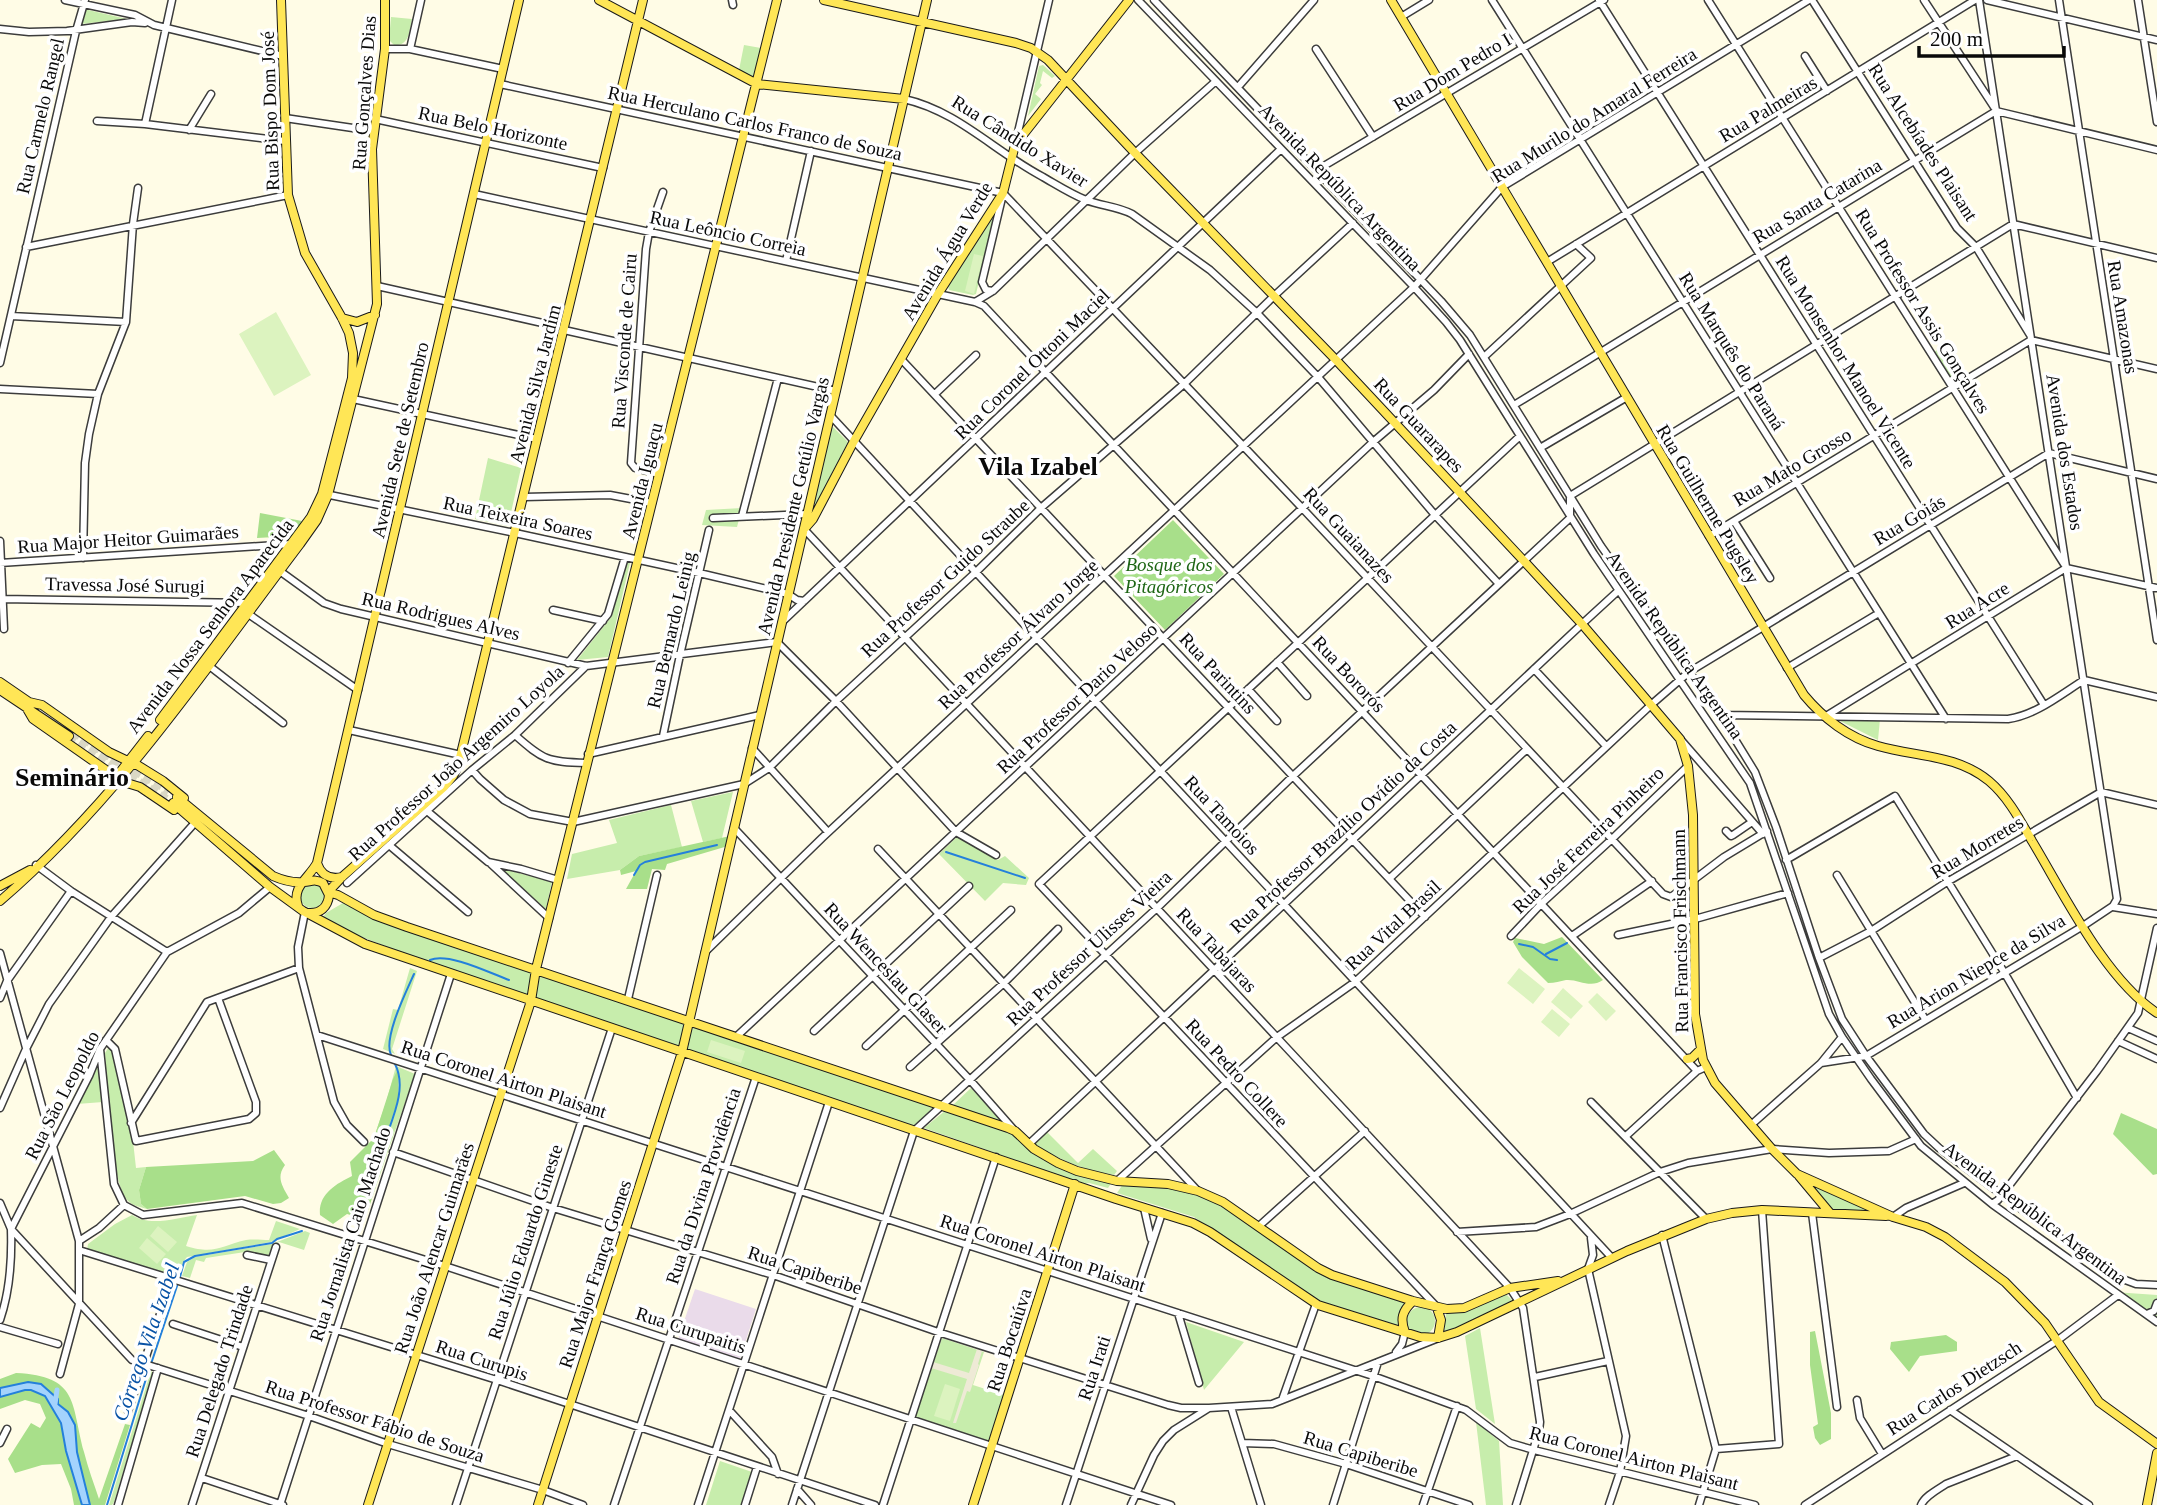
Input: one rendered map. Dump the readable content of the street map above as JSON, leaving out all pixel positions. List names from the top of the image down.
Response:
{
  "streets": {
    "main road": [
      "Rua Gonçalves Dias",
      "Rua Bispo Dom José",
      "Rua Cândido Xavier",
      "Avenida Água Verde",
      "Avenida Silva Jardim",
      "Rua Guararapes",
      "Avenida Sete de Setembro",
      "Avenida Iguaçu",
      "Rua Guilherme Pugsley",
      "Avenida Presidente Getúlio Vargas",
      "Avenida Nossa Senhora Aparecida",
      "Rua Professor João Argemiro Loyola",
      "Rua Francisco Frischmann",
      "Rua João Alencar Guimarães",
      "Rua Major França Gomes",
      "Rua Bocaiúva"
    ],
    "street": [
      "Rua Dom Pedro I",
      "Rua Palmeiras",
      "Rua Murilo do Amaral Ferreira",
      "Rua Carmelo Rangel",
      "Rua Herculano Carlos Franco de Souza",
      "Rua Belo Horizonte",
      "Rua Alcebíades Plaisant",
      "Avenida República Argentina",
      "Rua Santa Catarina",
      "Rua Leôncio Correia",
      "Rua Professor Assis Gonçalves",
      "Rua Amazonas",
      "Rua Visconde de Cairu",
      "Rua Marquês do Paraná",
      "Rua Monsenhor Manoel Vicente",
      "Rua Coronel Ottoni Maciel",
      "Avenida dos Estados",
      "Rua Mato Grosso",
      "Rua Teixeira Soares",
      "Rua Goiás",
      "Rua Guaianazes",
      "Rua Major Heitor Guimarães",
      "Rua Professor Guido Straube",
      "Travessa José Surugi",
      "Rua Acre",
      "Rua Rodrigues Alves",
      "Rua Bernardo Leinig",
      "Rua Professor Álvaro Jorge",
      "Rua Parintins",
      "Rua Bororós",
      "Rua Professor Dario Veloso",
      "Rua Tamoios",
      "Rua Professor Brazílio Ovídio da Costa",
      "Rua José Ferreira Pinheiro",
      "Rua Morretes",
      "Rua Vital Brasil",
      "Rua Professor Ulisses Vieira",
      "Rua Tabajaras",
      "Rua Wenceslau Glaser",
      "Rua Arion Niepce da Silva",
      "Rua Pedro Collere",
      "Rua Coronel Airton Plaisant",
      "Rua São Leopoldo",
      "Rua da Divina Providência",
      "Rua Jornalista Caio Machado",
      "Rua Júlio Eduardo Gineste",
      "Rua Capiberibe",
      "Rua Curupaitis",
      "Rua Curupis",
      "Rua Irati",
      "Rua Delegado Trindade",
      "Rua Carlos Dietzsch",
      "Rua Professor Fábio de Souza"
    ]
  },
  "crossings": [
    ["Rua Dom Pedro I", "Avenida República Argentina"],
    ["Rua Dom Pedro I", "Rua Marquês do Paraná"],
    ["Rua Dom Pedro I", "Rua Monsenhor Manoel Vicente"],
    ["Rua Dom Pedro I", "Rua Guilherme Pugsley"],
    ["Rua Gonçalves Dias", "Rua Belo Horizonte"],
    ["Rua Gonçalves Dias", "Avenida Nossa Senhora Aparecida"],
    ["Rua Palmeiras", "Rua Alcebíades Plaisant"],
    ["Rua Palmeiras", "Rua Professor Assis Gonçalves"],
    ["Rua Palmeiras", "Rua Marquês do Paraná"],
    ["Rua Palmeiras", "Rua Monsenhor Manoel Vicente"],
    ["Rua Palmeiras", "Avenida dos Estados"],
    ["Rua Palmeiras", "Rua Guilherme Pugsley"],
    ["Rua Bispo Dom José", "Avenida Nossa Senhora Aparecida"],
    ["Rua Murilo do Amaral Ferreira", "Rua Alcebíades Plaisant"],
    ["Rua Murilo do Amaral Ferreira", "Avenida República Argentina"],
    ["Rua Murilo do Amaral Ferreira", "Rua Professor Assis Gonçalves"],
    ["Rua Murilo do Amaral Ferreira", "Rua Marquês do Paraná"],
    ["Rua Murilo do Amaral Ferreira", "Rua Monsenhor Manoel Vicente"],
    ["Rua Murilo do Amaral Ferreira", "Rua Guilherme Pugsley"],
    ["Rua Murilo do Amaral Ferreira", "Rua Professor Álvaro Jorge"],
    ["Rua Herculano Carlos Franco de Souza", "Avenida Água Verde"],
    ["Rua Herculano Carlos Franco de Souza", "Avenida Silva Jardim"],
    ["Rua Herculano Carlos Franco de Souza", "Avenida Sete de Setembro"],
    ["Rua Herculano Carlos Franco de Souza", "Avenida Iguaçu"],
    ["Rua Herculano Carlos Franco de Souza", "Avenida Presidente Getúlio Vargas"],
    ["Rua Herculano Carlos Franco de Souza", "Rua Guaianazes"],
    ["Rua Belo Horizonte", "Avenida Silva Jardim"],
    ["Rua Belo Horizonte", "Avenida Sete de Setembro"],
    ["Rua Cândido Xavier", "Avenida Água Verde"],
    ["Rua Cândido Xavier", "Rua Coronel Ottoni Maciel"],
    ["Rua Cândido Xavier", "Avenida Silva Jardim"],
    ["Rua Cândido Xavier", "Avenida Iguaçu"],
    ["Rua Cândido Xavier", "Avenida Presidente Getúlio Vargas"],
    ["Rua Cândido Xavier", "Rua Professor Guido Straube"],
    ["Rua Cândido Xavier", "Rua Professor Álvaro Jorge"],
    ["Rua Cândido Xavier", "Rua Professor Dario Veloso"],
    ["Rua Cândido Xavier", "Rua Professor Ulisses Vieira"],
    ["Rua Alcebíades Plaisant", "Rua Santa Catarina"],
    ["Rua Alcebíades Plaisant", "Avenida dos Estados"],
    ["Rua Alcebíades Plaisant", "Rua Mato Grosso"],
    ["Avenida República Argentina", "Rua Santa Catarina"],
    ["Avenida República Argentina", "Rua Coronel Ottoni Maciel"],
    ["Avenida República Argentina", "Rua Guararapes"],
    ["Avenida República Argentina", "Rua Goiás"],
    ["Avenida República Argentina", "Rua Professor Guido Straube"],
    ["Avenida República Argentina", "Rua Professor Álvaro Jorge"],
    ["Avenida República Argentina", "Rua Professor Dario Veloso"],
    ["Avenida República Argentina", "Rua Professor Brazílio Ovídio da Costa"],
    ["Avenida República Argentina", "Rua Morretes"],
    ["Avenida República Argentina", "Rua Vital Brasil"],
    ["Avenida República Argentina", "Rua Professor Ulisses Vieira"],
    ["Avenida República Argentina", "Rua Arion Niepce da Silva"],
    ["Avenida República Argentina", "Rua Carlos Dietzsch"],
    ["Rua Santa Catarina", "Rua Professor Assis Gonçalves"],
    ["Rua Santa Catarina", "Rua Marquês do Paraná"],
    ["Rua Santa Catarina", "Rua Monsenhor Manoel Vicente"],
    ["Rua Santa Catarina", "Avenida dos Estados"],
    ["Rua Santa Catarina", "Rua Guilherme Pugsley"],
    ["Rua Leôncio Correia", "Avenida Água Verde"],
    ["Rua Leôncio Correia", "Rua Visconde de Cairu"],
    ["Rua Leôncio Correia", "Avenida Silva Jardim"],
    ["Rua Leôncio Correia", "Avenida Sete de Setembro"],
    ["Rua Leôncio Correia", "Avenida Iguaçu"],
    ["Rua Leôncio Correia", "Avenida Presidente Getúlio Vargas"],
    ["Rua Leôncio Correia", "Rua Bororós"],
    ["Avenida Água Verde", "Rua Guararapes"],
    ["Avenida Água Verde", "Avenida Presidente Getúlio Vargas"],
    ["Avenida Água Verde", "Rua Guaianazes"],
    ["Avenida Água Verde", "Rua Parintins"],
    ["Avenida Água Verde", "Rua Tamoios"],
    ["Avenida Água Verde", "Rua Tabajaras"],
    ["Rua Professor Assis Gonçalves", "Avenida dos Estados"],
    ["Rua Professor Assis Gonçalves", "Rua Mato Grosso"],
    ["Rua Professor Assis Gonçalves", "Rua Goiás"],
    ["Rua Professor Assis Gonçalves", "Rua Acre"],
    ["Rua Visconde de Cairu", "Avenida Iguaçu"],
    ["Rua Marquês do Paraná", "Rua Mato Grosso"],
    ["Rua Marquês do Paraná", "Rua Goiás"],
    ["Rua Marquês do Paraná", "Rua Acre"],
    ["Rua Monsenhor Manoel Vicente", "Rua Mato Grosso"],
    ["Rua Monsenhor Manoel Vicente", "Rua Goiás"],
    ["Rua Monsenhor Manoel Vicente", "Rua Acre"],
    ["Rua Coronel Ottoni Maciel", "Rua Guararapes"],
    ["Rua Coronel Ottoni Maciel", "Avenida Presidente Getúlio Vargas"],
    ["Rua Coronel Ottoni Maciel", "Rua Guaianazes"],
    ["Rua Coronel Ottoni Maciel", "Rua Parintins"],
    ["Rua Coronel Ottoni Maciel", "Rua Bororós"],
    ["Rua Coronel Ottoni Maciel", "Rua Tamoios"],
    ["Rua Coronel Ottoni Maciel", "Rua Tabajaras"],
    ["Avenida Silva Jardim", "Rua Teixeira Soares"],
    ["Avenida Silva Jardim", "Rua Rodrigues Alves"],
    ["Avenida Silva Jardim", "Rua Professor João Argemiro Loyola"],
    ["Rua Guararapes", "Rua Professor Guido Straube"],
    ["Rua Guararapes", "Rua Professor Álvaro Jorge"],
    ["Rua Guararapes", "Rua Professor Dario Veloso"],
    ["Rua Guararapes", "Rua Professor Brazílio Ovídio da Costa"],
    ["Rua Guararapes", "Rua Vital Brasil"],
    ["Rua Guararapes", "Rua Francisco Frischmann"],
    ["Rua Guararapes", "Rua Professor Ulisses Vieira"],
    ["Avenida Sete de Setembro", "Rua Teixeira Soares"],
    ["Avenida Sete de Setembro", "Rua Rodrigues Alves"],
    ["Avenida Sete de Setembro", "Rua Professor João Argemiro Loyola"],
    ["Avenida dos Estados", "Rua Mato Grosso"],
    ["Avenida dos Estados", "Rua Goiás"],
    ["Avenida dos Estados", "Rua Acre"],
    ["Avenida dos Estados", "Rua Morretes"],
    ["Avenida dos Estados", "Rua Arion Niepce da Silva"],
    ["Rua Mato Grosso", "Rua Guilherme Pugsley"],
    ["Avenida Iguaçu", "Rua Teixeira Soares"],
    ["Avenida Iguaçu", "Rua Rodrigues Alves"],
    ["Avenida Iguaçu", "Rua João Alencar Guimarães"],
    ["Rua Guilherme Pugsley", "Rua Goiás"],
    ["Rua Guilherme Pugsley", "Rua Acre"],
    ["Rua Guilherme Pugsley", "Rua Morretes"],
    ["Rua Guilherme Pugsley", "Rua Arion Niepce da Silva"],
    ["Avenida Presidente Getúlio Vargas", "Rua Teixeira Soares"],
    ["Avenida Presidente Getúlio Vargas", "Rua Professor Guido Straube"],
    ["Avenida Presidente Getúlio Vargas", "Rua Rodrigues Alves"],
    ["Avenida Presidente Getúlio Vargas", "Rua Professor Álvaro Jorge"],
    ["Avenida Presidente Getúlio Vargas", "Rua Tamoios"],
    ["Avenida Presidente Getúlio Vargas", "Rua Tabajaras"],
    ["Avenida Presidente Getúlio Vargas", "Rua Wenceslau Glaser"],
    ["Avenida Presidente Getúlio Vargas", "Rua Major França Gomes"],
    ["Rua Teixeira Soares", "Avenida Nossa Senhora Aparecida"],
    ["Rua Teixeira Soares", "Rua Bernardo Leinig"],
    ["Rua Teixeira Soares", "Rua Professor João Argemiro Loyola"],
    ["Rua Goiás", "Rua Vital Brasil"],
    ["Rua Guaianazes", "Rua Professor Guido Straube"],
    ["Rua Guaianazes", "Rua Professor Álvaro Jorge"],
    ["Rua Guaianazes", "Rua Professor Dario Veloso"],
    ["Rua Guaianazes", "Rua Professor Brazílio Ovídio da Costa"],
    ["Rua Guaianazes", "Rua José Ferreira Pinheiro"],
    ["Rua Guaianazes", "Rua Vital Brasil"],
    ["Rua Guaianazes", "Rua Francisco Frischmann"],
    ["Rua Guaianazes", "Rua Professor Ulisses Vieira"],
    ["Rua Major Heitor Guimarães", "Avenida Nossa Senhora Aparecida"],
    ["Rua Professor Guido Straube", "Rua Parintins"],
    ["Rua Professor Guido Straube", "Rua Bororós"],
    ["Rua Professor Guido Straube", "Rua Tamoios"],
    ["Rua Professor Guido Straube", "Rua Tabajaras"],
    ["Travessa José Surugi", "Avenida Nossa Senhora Aparecida"],
    ["Rua Rodrigues Alves", "Avenida Nossa Senhora Aparecida"],
    ["Rua Rodrigues Alves", "Rua Bernardo Leinig"],
    ["Rua Rodrigues Alves", "Rua Professor João Argemiro Loyola"],
    ["Rua Professor Álvaro Jorge", "Rua Parintins"],
    ["Rua Professor Álvaro Jorge", "Rua Bororós"],
    ["Rua Professor Álvaro Jorge", "Rua Tamoios"],
    ["Rua Professor Álvaro Jorge", "Rua Tabajaras"],
    ["Rua Professor Álvaro Jorge", "Rua Wenceslau Glaser"],
    ["Rua Parintins", "Rua Professor Dario Veloso"],
    ["Rua Parintins", "Rua Professor Brazílio Ovídio da Costa"],
    ["Rua Parintins", "Rua Vital Brasil"],
    ["Rua Parintins", "Rua Professor Ulisses Vieira"],
    ["Rua Bororós", "Rua Professor Dario Veloso"],
    ["Rua Bororós", "Rua Professor Brazílio Ovídio da Costa"],
    ["Rua Bororós", "Rua José Ferreira Pinheiro"],
    ["Rua Bororós", "Rua Vital Brasil"],
    ["Rua Bororós", "Rua Francisco Frischmann"],
    ["Rua Bororós", "Rua Professor Ulisses Vieira"],
    ["Rua Professor Dario Veloso", "Rua Tamoios"],
    ["Rua Professor Dario Veloso", "Rua Tabajaras"],
    ["Rua Professor Dario Veloso", "Rua Wenceslau Glaser"],
    ["Rua Tamoios", "Rua Professor Brazílio Ovídio da Costa"],
    ["Rua Tamoios", "Rua Vital Brasil"],
    ["Rua Tamoios", "Rua Professor Ulisses Vieira"],
    ["Rua Professor Brazílio Ovídio da Costa", "Rua Tabajaras"],
    ["Rua Professor Brazílio Ovídio da Costa", "Rua Pedro Collere"],
    ["Rua José Ferreira Pinheiro", "Rua Francisco Frischmann"],
    ["Rua Vital Brasil", "Rua Tabajaras"],
    ["Rua Vital Brasil", "Rua Pedro Collere"],
    ["Rua Francisco Frischmann", "Rua Carlos Dietzsch"],
    ["Rua Professor Ulisses Vieira", "Rua Tabajaras"],
    ["Rua Professor Ulisses Vieira", "Rua Wenceslau Glaser"],
    ["Rua Professor Ulisses Vieira", "Rua Pedro Collere"],
    ["Rua Professor Ulisses Vieira", "Rua Coronel Airton Plaisant"],
    ["Rua Professor Ulisses Vieira", "Rua Capiberibe"],
    ["Rua Professor Ulisses Vieira", "Rua Curupaitis"],
    ["Rua Professor Ulisses Vieira", "Rua Curupis"],
    ["Rua Tabajaras", "Rua Pedro Collere"],
    ["Rua Pedro Collere", "Rua Capiberibe"],
    ["Rua Coronel Airton Plaisant", "Rua da Divina Providência"],
    ["Rua Coronel Airton Plaisant", "Rua Jornalista Caio Machado"],
    ["Rua Coronel Airton Plaisant", "Rua Júlio Eduardo Gineste"],
    ["Rua Coronel Airton Plaisant", "Rua João Alencar Guimarães"],
    ["Rua Coronel Airton Plaisant", "Rua Capiberibe"],
    ["Rua Coronel Airton Plaisant", "Rua Major França Gomes"],
    ["Rua Coronel Airton Plaisant", "Rua Bocaiúva"],
    ["Rua Coronel Airton Plaisant", "Rua Irati"],
    ["Rua São Leopoldo", "Rua Professor Fábio de Souza"],
    ["Rua da Divina Providência", "Rua Capiberibe"],
    ["Rua da Divina Providência", "Rua Curupaitis"],
    ["Rua da Divina Providência", "Rua Curupis"],
    ["Rua Jornalista Caio Machado", "Rua Capiberibe"],
    ["Rua Jornalista Caio Machado", "Rua Curupaitis"],
    ["Rua Jornalista Caio Machado", "Rua Curupis"],
    ["Rua Jornalista Caio Machado", "Rua Professor Fábio de Souza"],
    ["Rua Júlio Eduardo Gineste", "Rua Capiberibe"],
    ["Rua Júlio Eduardo Gineste", "Rua Curupaitis"],
    ["Rua Júlio Eduardo Gineste", "Rua Curupis"],
    ["Rua Júlio Eduardo Gineste", "Rua Professor Fábio de Souza"],
    ["Rua João Alencar Guimarães", "Rua Capiberibe"],
    ["Rua João Alencar Guimarães", "Rua Curupaitis"],
    ["Rua João Alencar Guimarães", "Rua Curupis"],
    ["Rua João Alencar Guimarães", "Rua Professor Fábio de Souza"],
    ["Rua Capiberibe", "Rua Major França Gomes"],
    ["Rua Capiberibe", "Rua Bocaiúva"],
    ["Rua Capiberibe", "Rua Irati"],
    ["Rua Major França Gomes", "Rua Curupaitis"],
    ["Rua Major França Gomes", "Rua Curupis"],
    ["Rua Major França Gomes", "Rua Professor Fábio de Souza"],
    ["Rua Curupaitis", "Rua Bocaiúva"],
    ["Rua Curupaitis", "Rua Irati"],
    ["Rua Curupis", "Rua Delegado Trindade"],
    ["Rua Delegado Trindade", "Rua Professor Fábio de Souza"]
  ],
  "districts": ["Vila Izabel", "Seminário"],
  "water": ["Córrego Vila Izabel"],
  "parks": ["Bosque dos Pitagóricos"],
  "scale_bar": "200 m"
}
